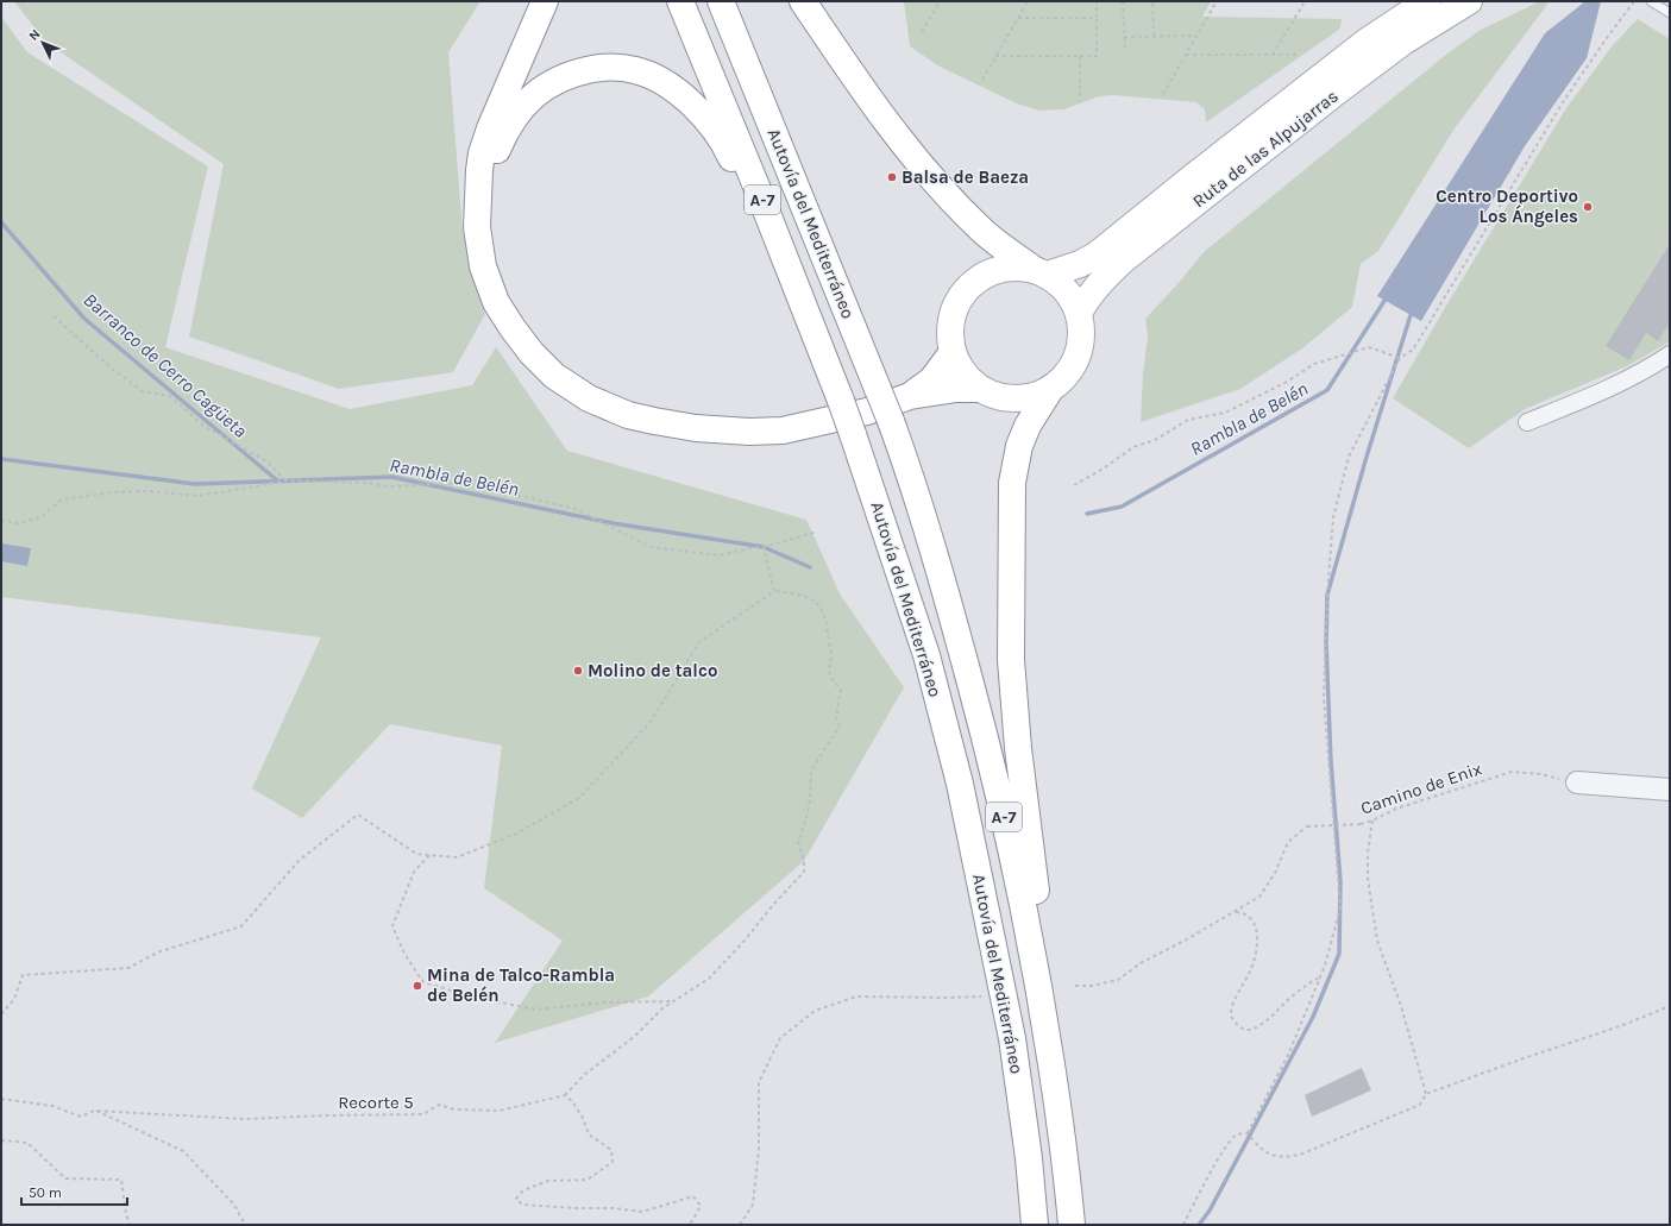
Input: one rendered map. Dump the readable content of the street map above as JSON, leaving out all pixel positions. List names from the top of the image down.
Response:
{
  "streets": {
    "main road": ["Ruta de las Alpujarras", "A-7", "Autovía del Mediterráneo"],
    "path": ["Camino de Enix", "Recorte 5"]
  },
  "water": ["Barranco de Cerro Cagüeta", "Rambla de Belén"],
  "places": [
    "Balsa de Baeza",
    "Centro Deportivo Los Ángeles",
    "Molino de talco",
    "Mina de Talco-Rambla de Belén"
  ],
  "scale_bar": "50 m",
  "north": "top left"
}
